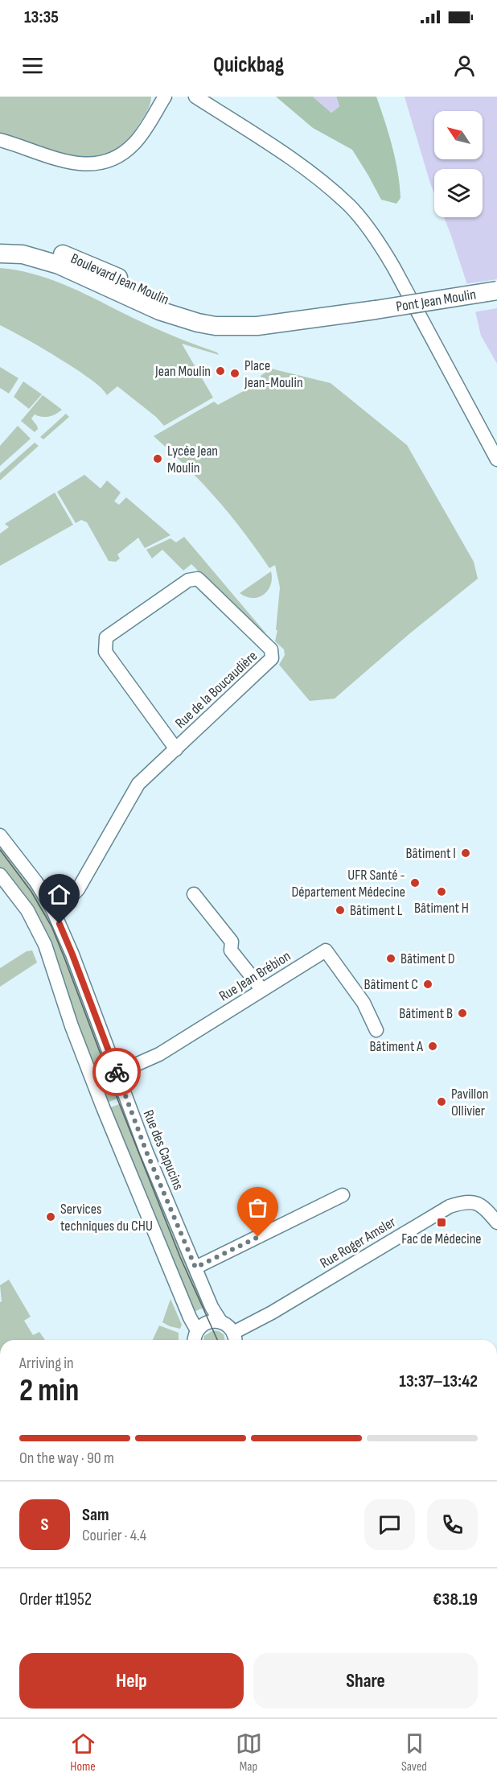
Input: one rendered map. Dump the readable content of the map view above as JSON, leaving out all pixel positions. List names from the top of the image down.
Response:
{
  "streets": {
    "main road": ["Boulevard Jean Moulin", "Pont Jean Moulin"],
    "street": [
      "Rue de la Boucaudière",
      "Rue Jean Brébion",
      "Rue des Capucins",
      "Rue Roger Amsler"
    ]
  },
  "crossings": [
    ["Boulevard Jean Moulin", "Pont Jean Moulin"],
    ["Rue de la Boucaudière", "Rue des Capucins"],
    ["Rue Jean Brébion", "Rue des Capucins"],
    ["Rue des Capucins", "Rue Roger Amsler"]
  ],
  "places": {
    "other": [
      "Jean Moulin",
      "Place Jean-Moulin",
      "Lycée Jean Moulin",
      "Bâtiment I",
      "UFR Santé - Département Médecine",
      "Bâtiment H",
      "Bâtiment L",
      "Bâtiment D",
      "Bâtiment C",
      "Bâtiment B",
      "Bâtiment A",
      "Pavillon Ollivier",
      "Services techniques du CHU"
    ],
    "transit": ["Fac de Médecine"]
  },
  "north": "top left",
  "page": {
    "status": "13:35",
    "header": "Quickbag",
    "heading": ["2 min", "Arriving in", "13:37–13:42"],
    "panel": [
      "Sam",
      "Courier · 4.4",
      "Order #1952",
      "€38.19"
    ],
    "bar": "On the way · 90 m",
    "round": "S",
    "buttons": ["Help", "Share"],
    "tabs": ["Home", "Map", "Saved"]
  }
}
